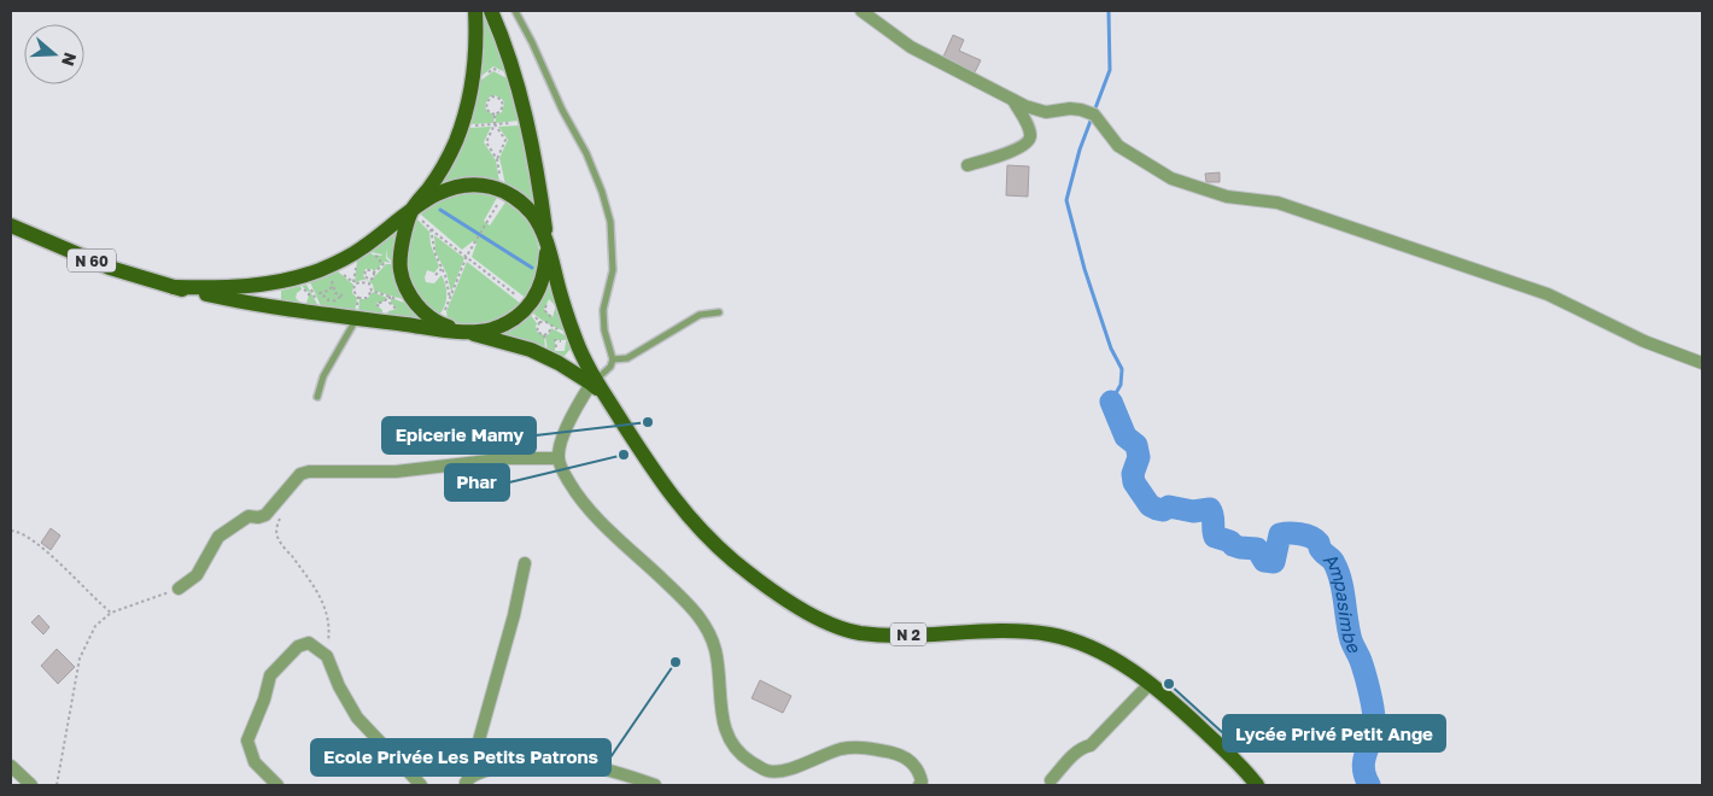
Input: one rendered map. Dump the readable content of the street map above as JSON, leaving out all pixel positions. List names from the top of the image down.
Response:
{
  "streets": {
    "main road": ["N 60", "N 2"]
  },
  "water": ["Ampasimbe"],
  "places": [
    "Epicerie Mamy",
    "Phar",
    "Ecole Privée Les Petits Patrons",
    "Lycée Privé Petit Ange"
  ],
  "north": "right"
}
